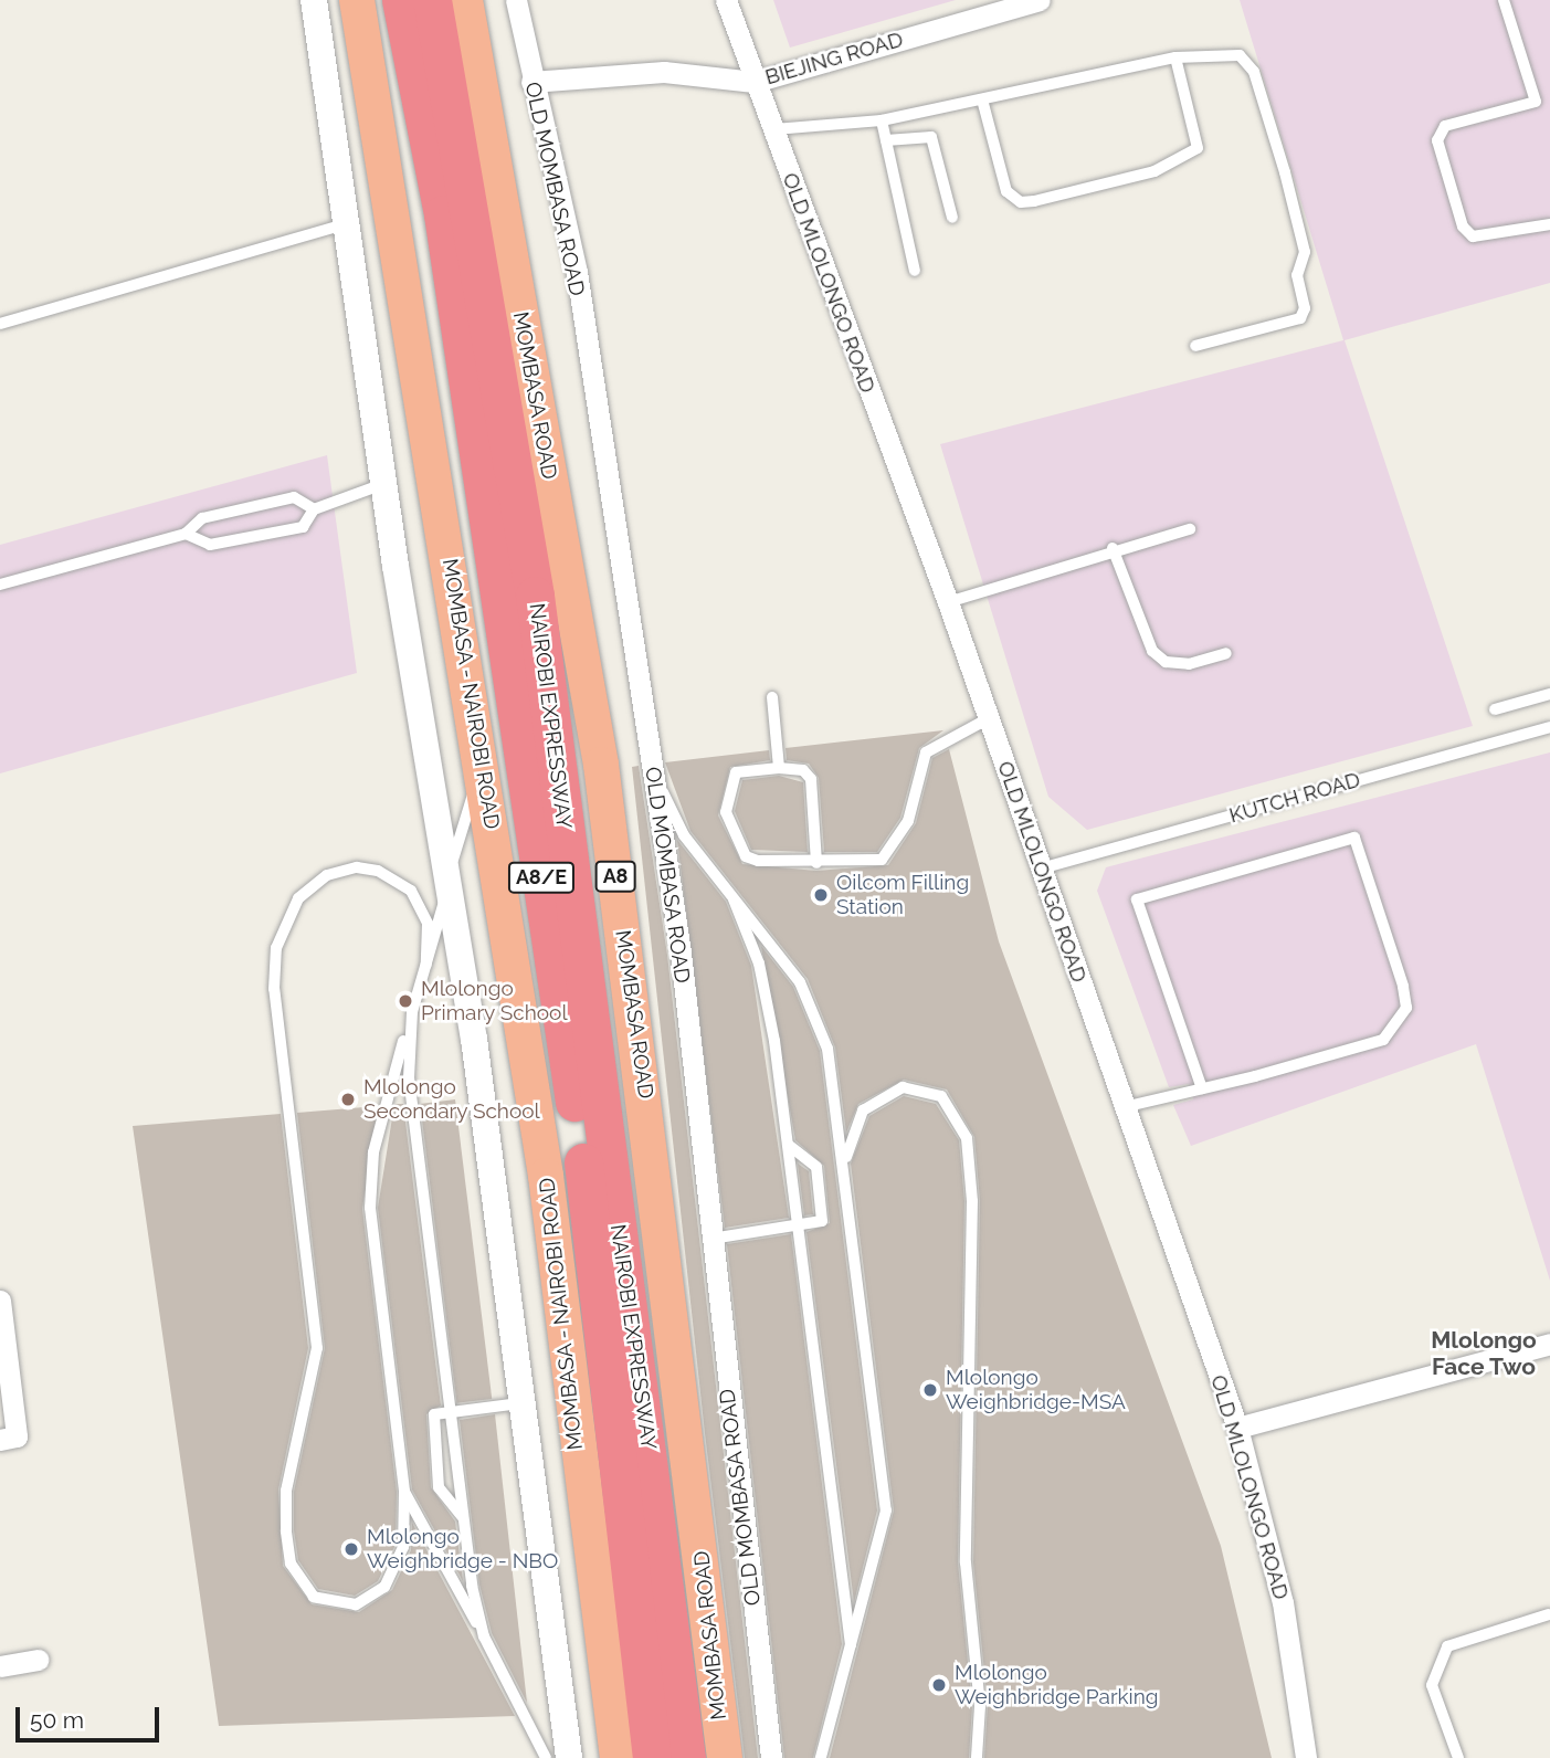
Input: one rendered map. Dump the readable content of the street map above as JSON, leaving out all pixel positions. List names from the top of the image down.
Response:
{
  "streets": {
    "highway": [
      "MOMBASA ROAD",
      "MOMBASA - NAIROBI ROAD",
      "NAIROBI EXPRESSWAY",
      "A8",
      "A8/E"
    ],
    "street": ["BIEJING ROAD", "OLD MOMBASA ROAD", "OLD MLOLONGO ROAD"],
    "lane": ["KUTCH ROAD"]
  },
  "crossings": [
    ["BIEJING ROAD", "OLD MOMBASA ROAD"],
    ["BIEJING ROAD", "OLD MLOLONGO ROAD"],
    ["OLD MLOLONGO ROAD", "KUTCH ROAD"]
  ],
  "districts": ["Mlolongo Face Two"],
  "places": [
    "Oilcom Filling Station",
    "Mlolongo Primary School",
    "Mlolongo Secondary School",
    "Mlolongo Weighbridge-MSA",
    "Mlolongo Weighbridge - NBO",
    "Mlolongo Weighbridge Parking"
  ],
  "scale_bar": "50 m"
}
